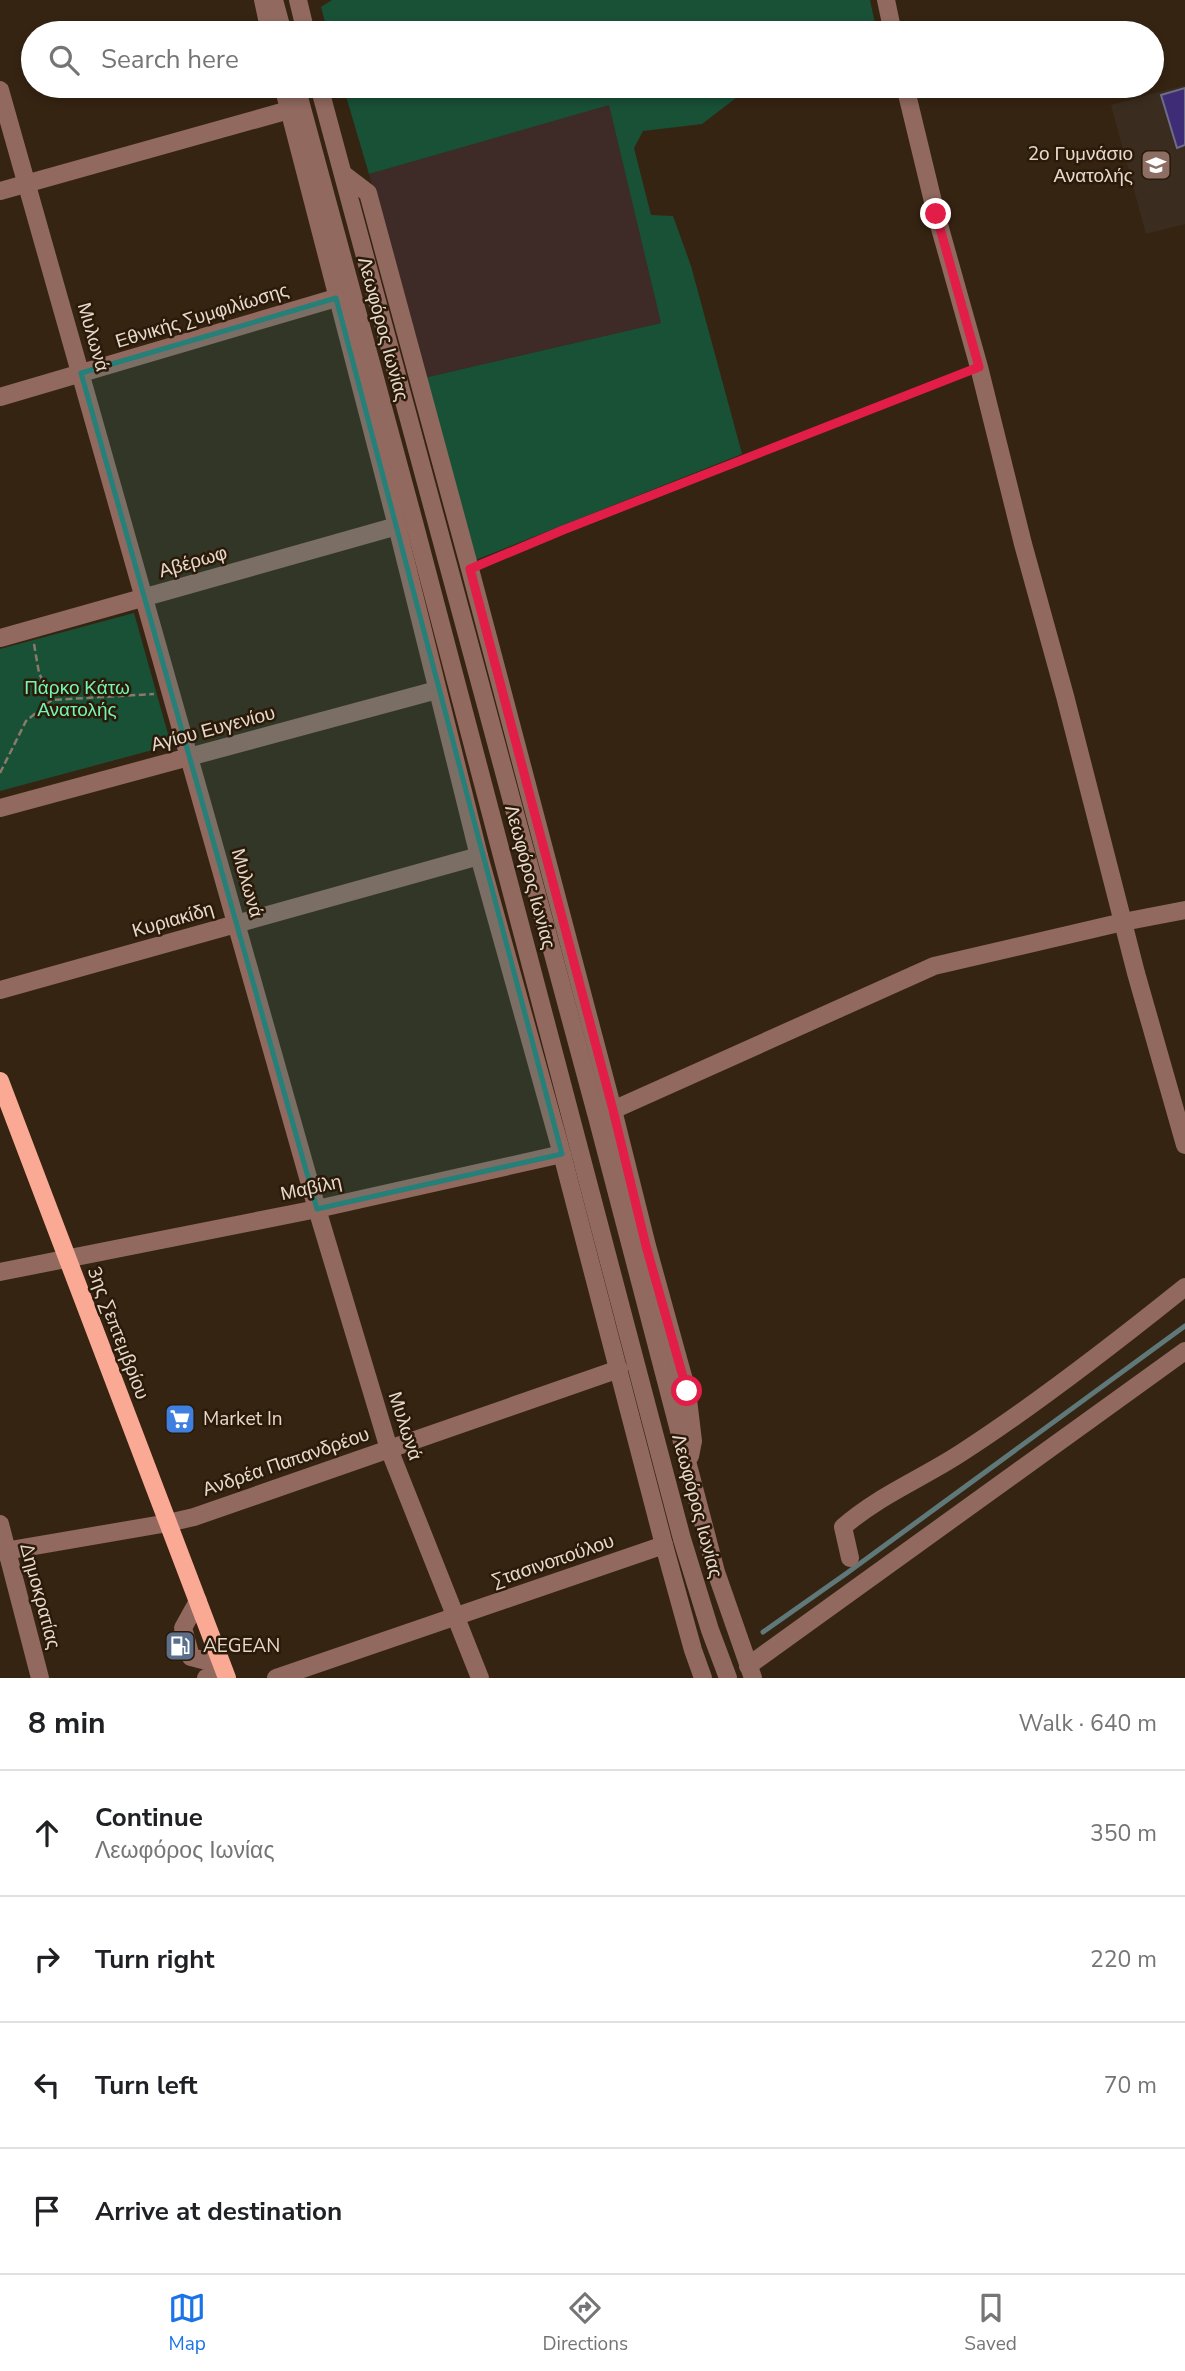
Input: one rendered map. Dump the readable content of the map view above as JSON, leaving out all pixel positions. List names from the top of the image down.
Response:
{
  "streets": {
    "main road": ["3ης Σεπτεμβρίου"],
    "street": [
      "Εθνικής Συμφιλίωσης",
      "Λεωφόρος Ιωνίας",
      "Μυλωνά",
      "Αβέρωφ",
      "Αγίου Ευγενίου",
      "Κυριακίδη",
      "Μαβίλη",
      "Ανδρέα Παπανδρέου",
      "Στασινοπούλου",
      "Δημοκρατίας"
    ]
  },
  "crossings": [
    ["Εθνικής Συμφιλίωσης", "Λεωφόρος Ιωνίας"],
    ["Εθνικής Συμφιλίωσης", "Μυλωνά"],
    ["Λεωφόρος Ιωνίας", "Αβέρωφ"],
    ["Λεωφόρος Ιωνίας", "Αγίου Ευγενίου"],
    ["Λεωφόρος Ιωνίας", "Κυριακίδη"],
    ["Λεωφόρος Ιωνίας", "Μαβίλη"],
    ["Λεωφόρος Ιωνίας", "Ανδρέα Παπανδρέου"],
    ["Λεωφόρος Ιωνίας", "Στασινοπούλου"],
    ["Μυλωνά", "Αβέρωφ"],
    ["Μυλωνά", "Αγίου Ευγενίου"],
    ["Μυλωνά", "Κυριακίδη"],
    ["Μυλωνά", "Μαβίλη"],
    ["Μυλωνά", "Ανδρέα Παπανδρέου"],
    ["Μυλωνά", "Στασινοπούλου"],
    ["Μαβίλη", "3ης Σεπτεμβρίου"],
    ["3ης Σεπτεμβρίου", "Ανδρέα Παπανδρέου"],
    ["Ανδρέα Παπανδρέου", "Δημοκρατίας"]
  ],
  "parks": ["Πάρκο Κάτω Ανατολής"],
  "places": {
    "school or university": ["2ο Γυμνάσιο Ανατολής"],
    "supermarket": ["Market In"],
    "fuel station": ["AEGEAN"]
  },
  "page": {
    "search": "Search here",
    "heading": ["8 min", "Walk · 640 m"],
    "list": [
      ["Continue", "Λεωφόρος Ιωνίας", "350 m"],
      ["Turn right", "220 m"],
      ["Turn left", "70 m"],
      "Arrive at destination"
    ],
    "nav": ["Map", "Directions", "Saved"]
  }
}
